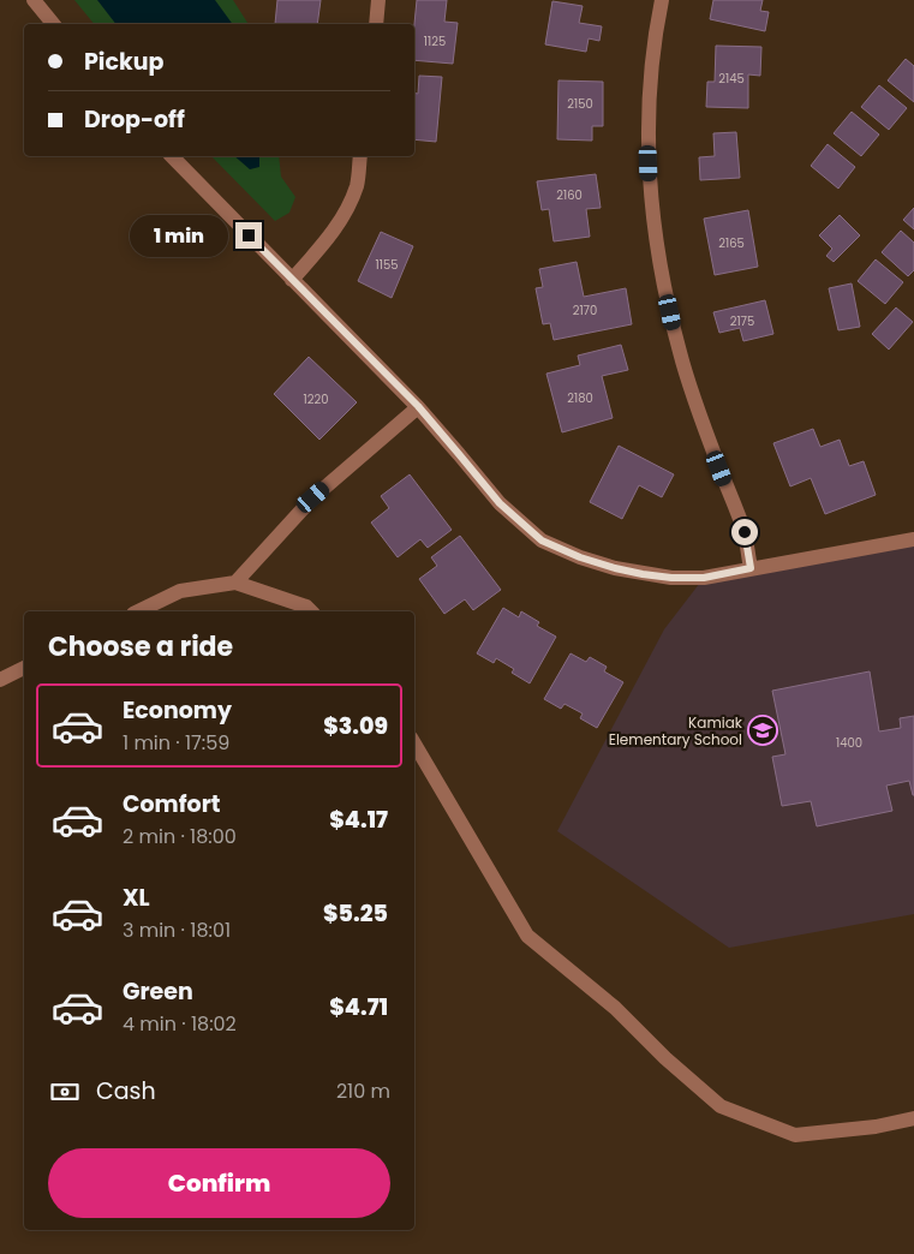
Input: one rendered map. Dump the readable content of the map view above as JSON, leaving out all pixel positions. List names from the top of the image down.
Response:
{
  "places": {
    "school or university": ["Kamiak Elementary School"]
  },
  "house_numbers": [
    "1125",
    "2145",
    "2150",
    "2160",
    "2165",
    "1155",
    "2170",
    "2175",
    "2180",
    "1220",
    "1400"
  ],
  "page": {
    "banner": ["Pickup", "Drop-off"],
    "bubble": "1 min",
    "heading": "Choose a ride",
    "list": [
      {
        "name": "Economy",
        "note": "1 min · 17:59",
        "value": "$3.09"
      },
      {
        "name": "Comfort",
        "note": "2 min · 18:00",
        "value": "$4.17"
      },
      {
        "name": "XL",
        "note": "3 min · 18:01",
        "value": "$5.25"
      },
      {
        "name": "Green",
        "note": "4 min · 18:02",
        "value": "$4.71"
      }
    ],
    "pay": ["Cash", "210 m"],
    "buttons": "Confirm"
  }
}
